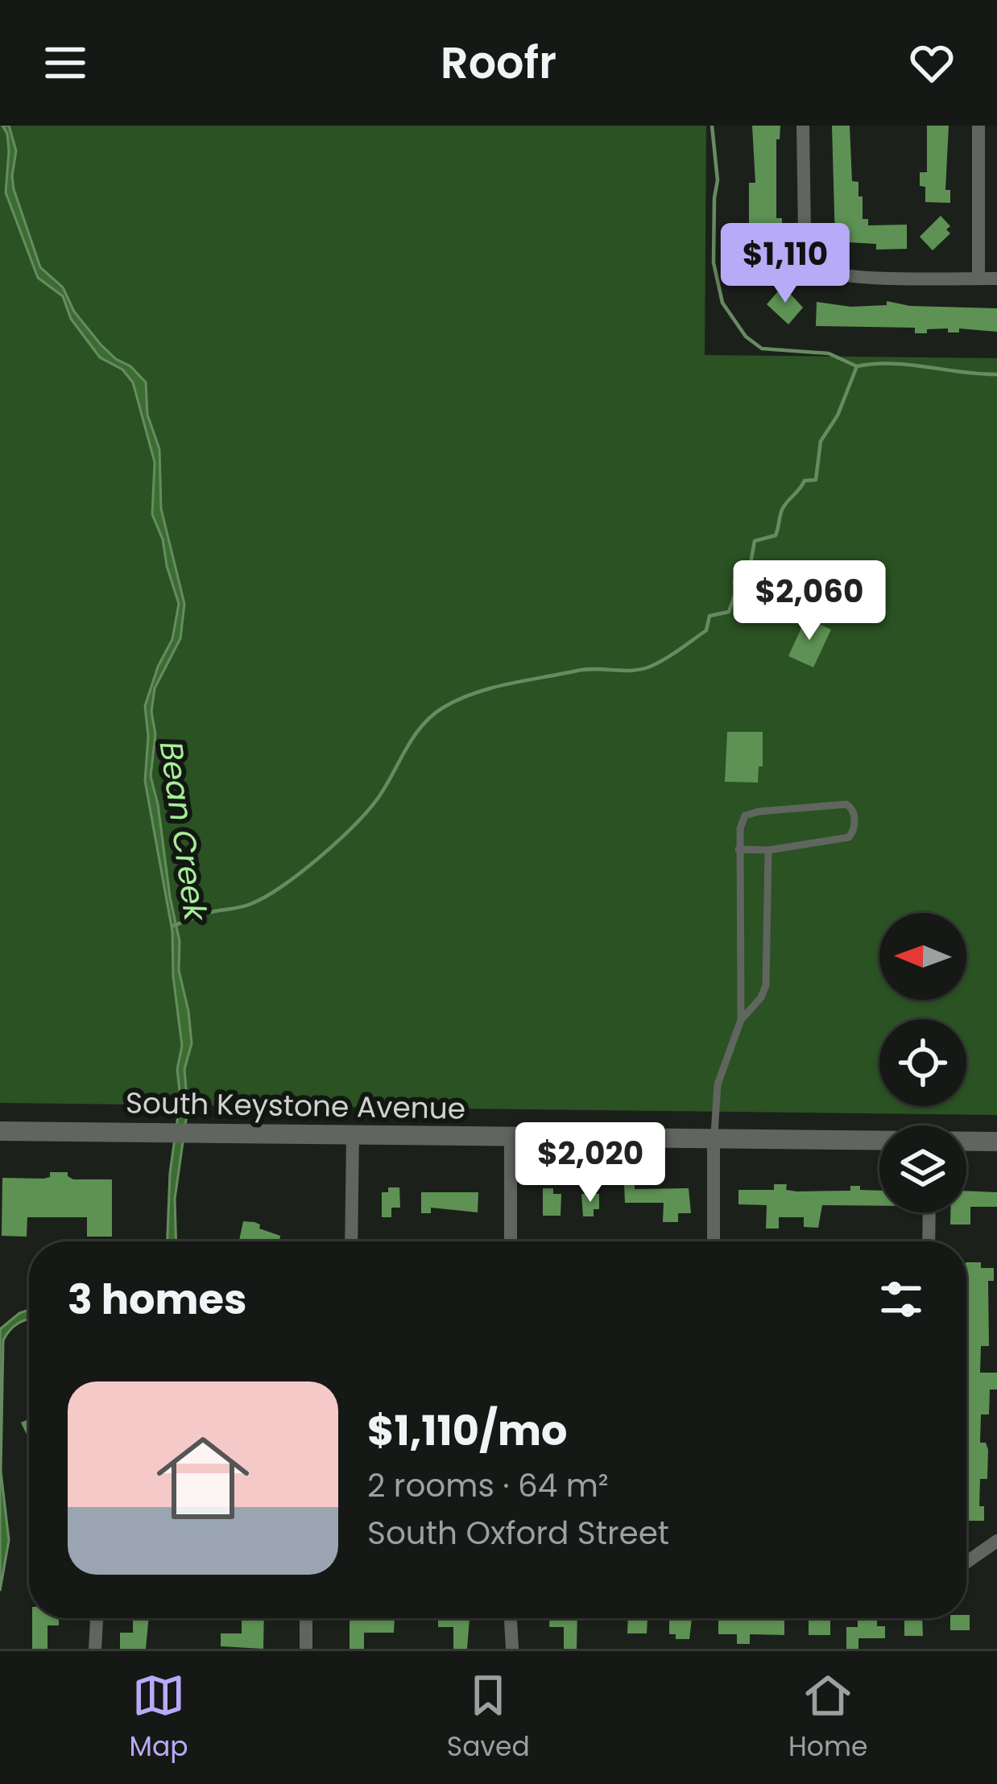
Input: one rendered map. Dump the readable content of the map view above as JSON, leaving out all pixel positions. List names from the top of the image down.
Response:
{
  "streets": {
    "main road": ["South Keystone Avenue"]
  },
  "water": ["Bean Creek"],
  "north": "left",
  "page": {
    "header": "Roofr",
    "price": ["$1,110", "$2,060", "$2,020"],
    "heading": "3 homes",
    "list": [
      {
        "name": "$1,110/mo",
        "note": "2 rooms · 64 m² · South Oxford Street"
      }
    ],
    "tabs": ["Map", "Saved", "Home"]
  }
}
